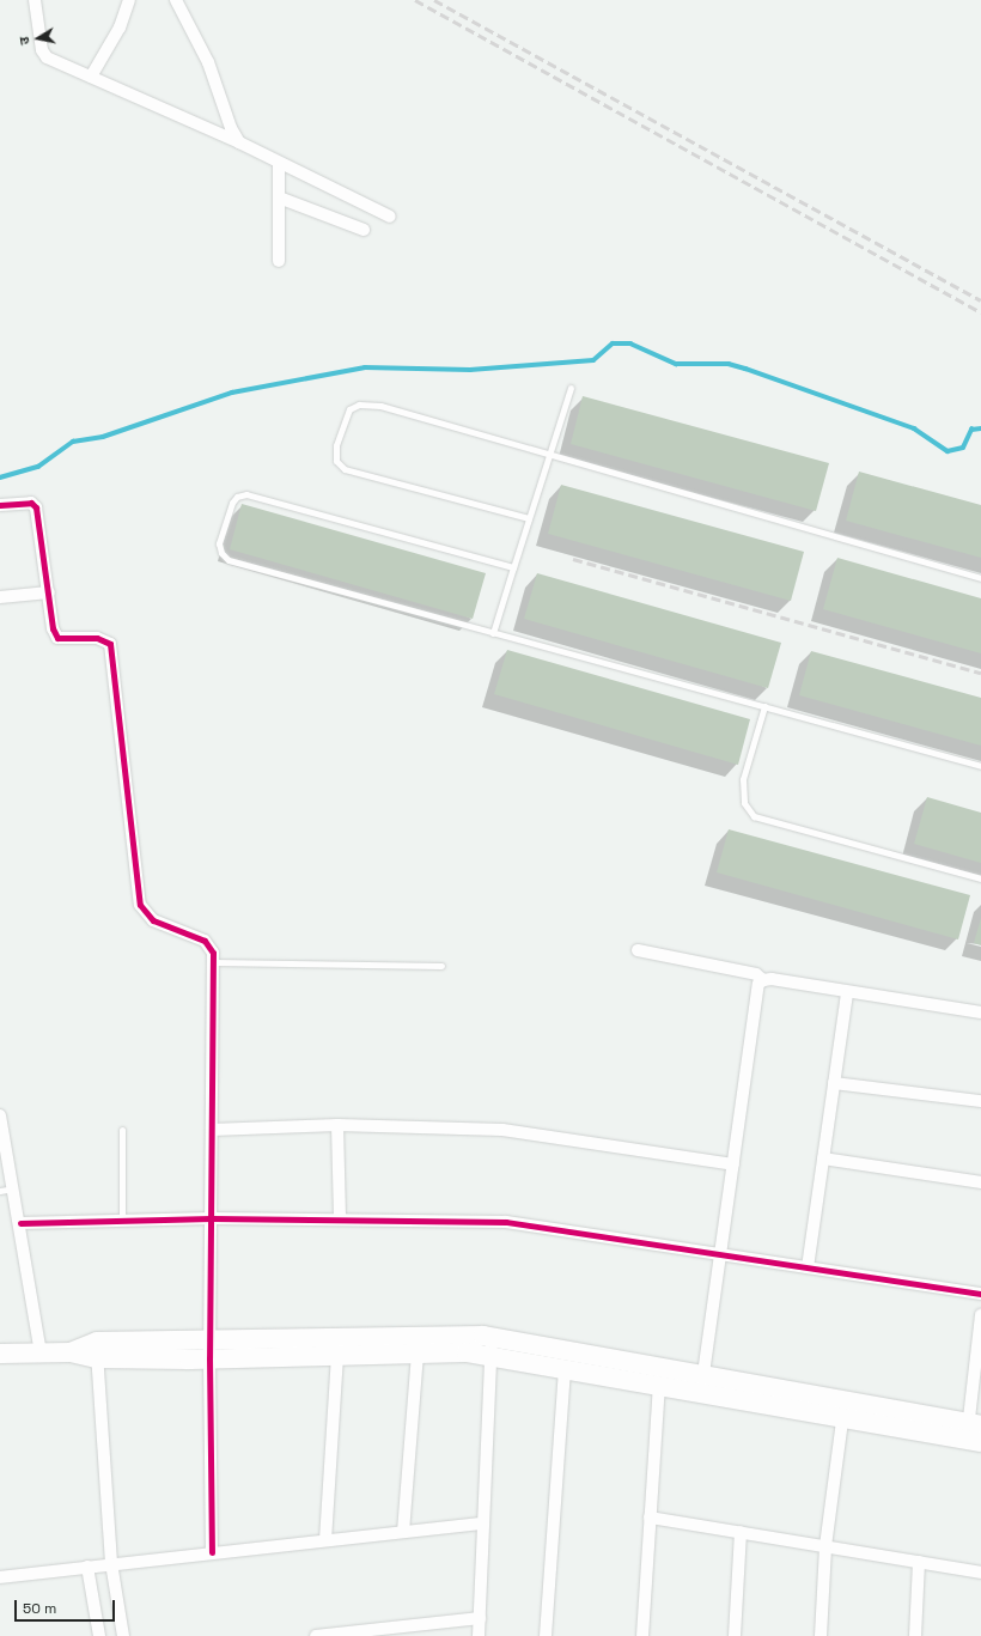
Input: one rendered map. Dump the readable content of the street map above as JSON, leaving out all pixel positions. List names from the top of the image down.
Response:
{
  "scale_bar": "50 m",
  "north": "left"
}
